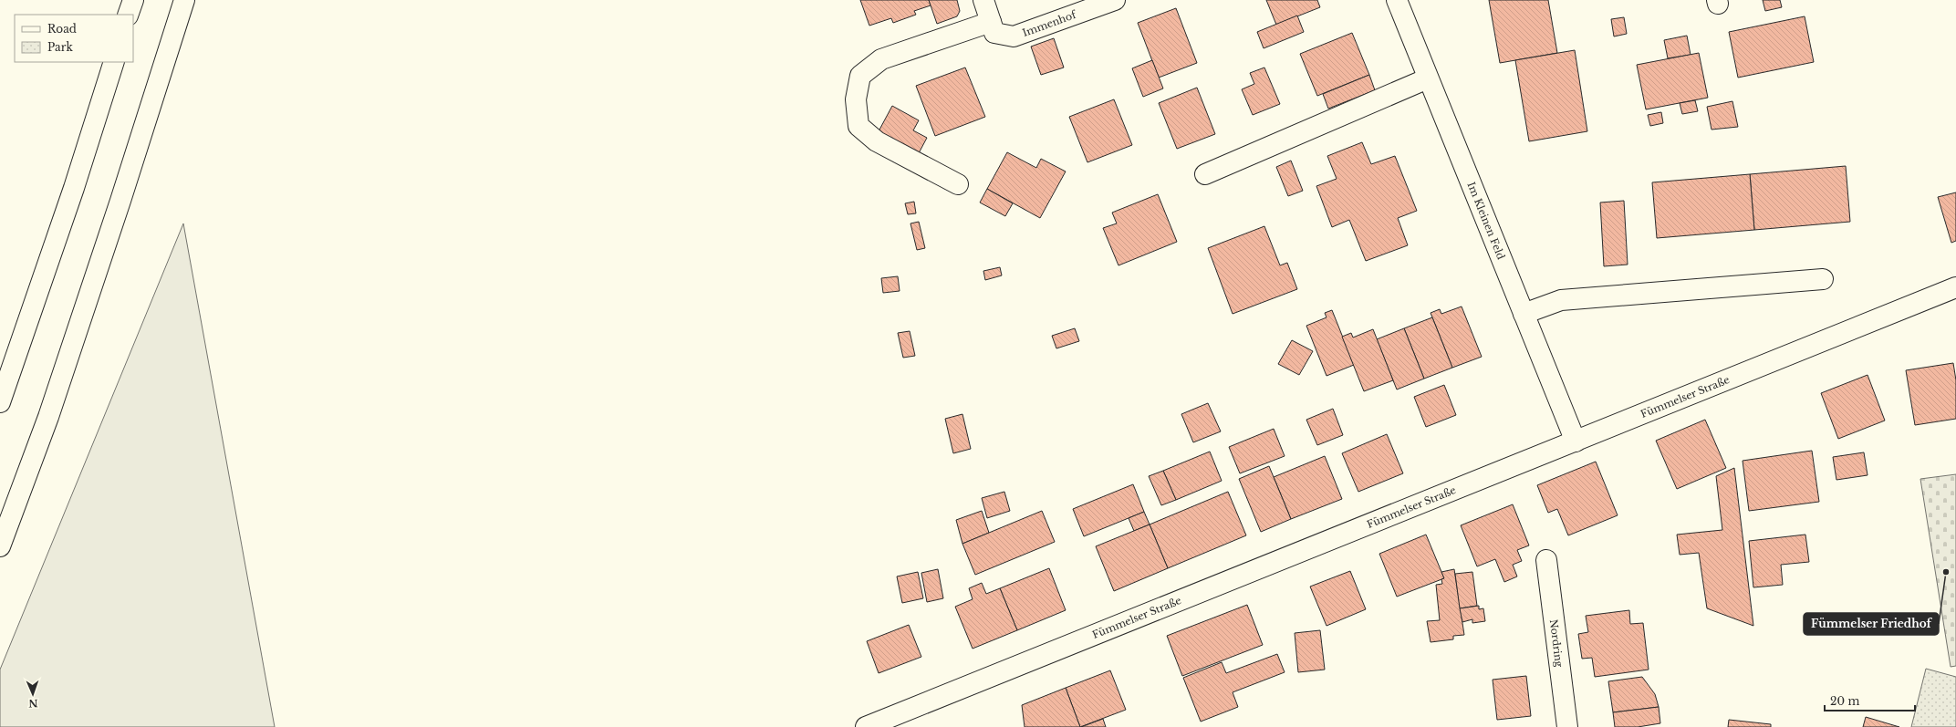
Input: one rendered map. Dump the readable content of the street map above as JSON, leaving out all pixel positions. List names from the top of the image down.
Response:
{
  "streets": {
    "main road": [
      "Immenhof",
      "Im Kleinen Feld",
      "Fümmelser Straße",
      "Nordring"
    ]
  },
  "crossings": [
    ["Im Kleinen Feld", "Fümmelser Straße"]
  ],
  "places": ["Fümmelser Friedhof"],
  "legend": ["Road", "Park"],
  "scale_bar": "20 m",
  "north": "bottom"
}
